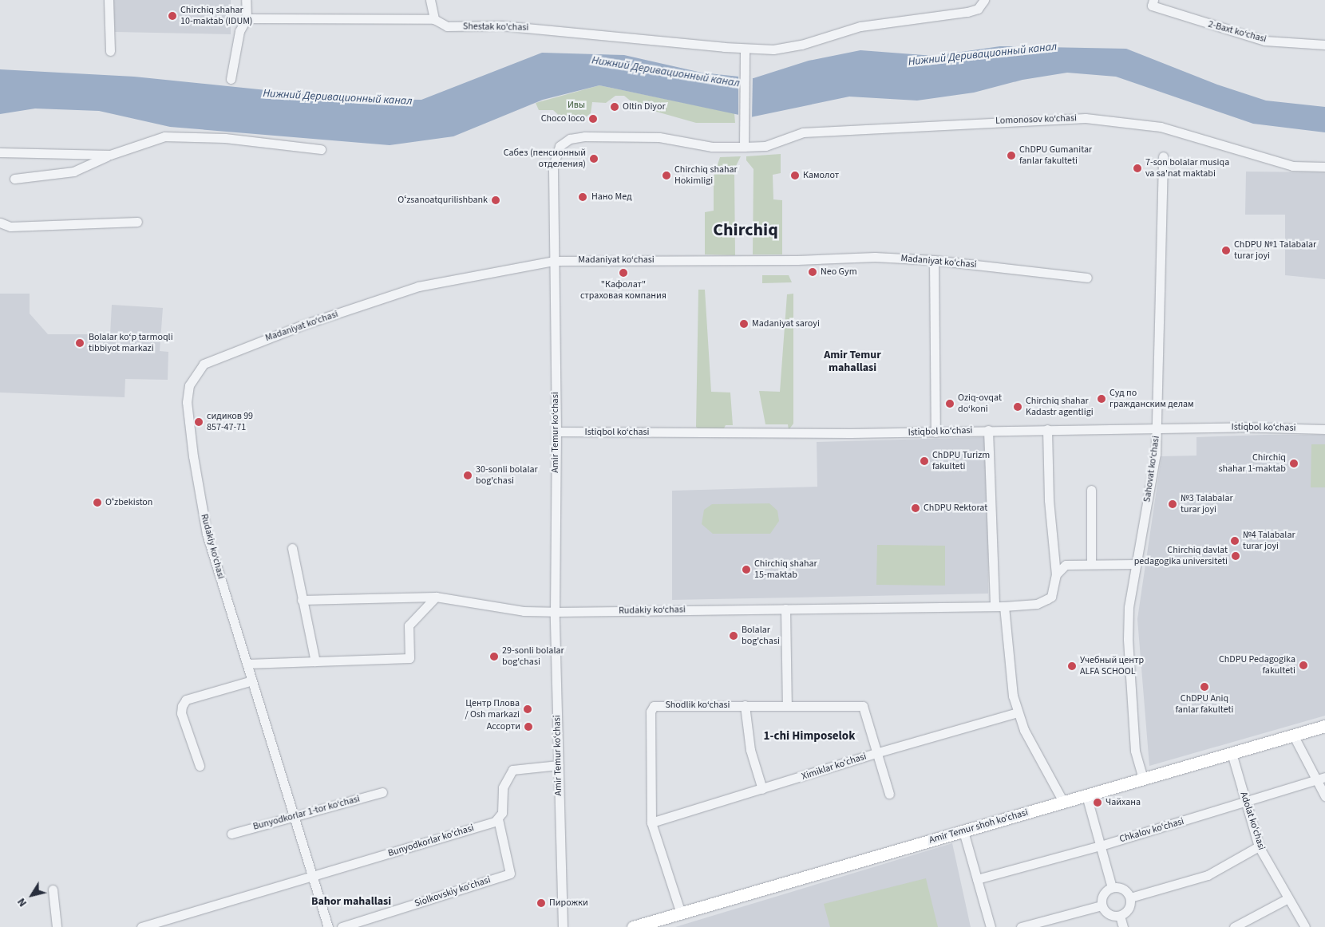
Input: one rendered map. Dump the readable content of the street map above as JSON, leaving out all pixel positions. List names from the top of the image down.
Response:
{
  "streets": {
    "main road": ["Amir Temur shoh ko‘chasi"],
    "street": [
      "Shestak ko'chasi",
      "2-Baxt ko‘chasi",
      "Lomonosov ko‘chasi",
      "Madaniyat ko‘chasi",
      "Istiqbol ko‘chasi",
      "Amir Temur ko‘chasi",
      "Sahovat ko‘chasi",
      "Rudakiy ko‘chasi",
      "Shodlik ko‘chasi",
      "Ximiklar ko‘chasi",
      "Bunyodkorlar 1-tor ko‘chasi",
      "Adolat ko‘chasi",
      "Chkalov ko‘chasi",
      "Bunyodkorlar ko‘chasi",
      "Siolkovskiy ko‘chasi"
    ]
  },
  "crossings": [
    ["Lomonosov ko‘chasi", "Amir Temur ko‘chasi"],
    ["Madaniyat ko‘chasi", "Amir Temur ko‘chasi"],
    ["Madaniyat ko‘chasi", "Rudakiy ko‘chasi"],
    ["Istiqbol ko‘chasi", "Amir Temur ko‘chasi"],
    ["Istiqbol ko‘chasi", "Sahovat ko‘chasi"],
    ["Istiqbol ko‘chasi", "Rudakiy ko‘chasi"],
    ["Amir Temur ko‘chasi", "Rudakiy ko‘chasi"],
    ["Sahovat ko‘chasi", "Amir Temur shoh ko‘chasi"],
    ["Shodlik ko‘chasi", "Ximiklar ko‘chasi"],
    ["Shodlik ko‘chasi", "Amir Temur shoh ko‘chasi"],
    ["Adolat ko‘chasi", "Amir Temur shoh ko‘chasi"],
    ["Adolat ko‘chasi", "Chkalov ko‘chasi"],
    ["Bunyodkorlar ko‘chasi", "Siolkovskiy ko‘chasi"]
  ],
  "districts": [
    "Chirchiq",
    "Amir Temur mahallasi",
    "1-chi Himposelok",
    "Bahor mahallasi"
  ],
  "water": ["Нижний Деривационный канал"],
  "parks": ["Ивы"],
  "places": [
    "Chirchiq shahar 10-maktab (IDUM)",
    "Oltin Diyor",
    "Choco loco",
    "ChDPU Gumanitar fanlar fakulteti",
    "Сабез (пенсионный отделения)",
    "7-son bolalar musiqa va sa'nat maktabi",
    "Chirchiq shahar Hokimligi",
    "Камолот",
    "Нано Мед",
    "Oʻzsanoatqurilishbank",
    "ChDPU №1 Talabalar turar joyi",
    "Neo Gym",
    "\"Кафолат\" страховая компания",
    "Madaniyat saroyi",
    "Bolalar ko‘p tarmoqli tibbiyot markazi",
    "Суд по гражданским делам",
    "Oziq-ovqat do‘koni",
    "Chirchiq shahar Kadastr agentligi",
    "сидиков 99 857-47-71",
    "ChDPU Turizm fakulteti",
    "Chirchiq shahar 1-maktab",
    "30-sonli bolalar bog'chasi",
    "Oʻzbekiston",
    "№3 Talabalar turar joyi",
    "ChDPU Rektorat",
    "№4 Talabalar turar joyi",
    "Chirchiq davlat pedagogika universiteti",
    "Chirchiq shahar 15-maktab",
    "Bolalar bog'chasi",
    "29-sonli bolalar bog'chasi",
    "ChDPU Pedagogika fakulteti",
    "Учебный центр ALFA SCHOOL",
    "ChDPU Aniq fanlar fakulteti",
    "Центр Плова / Osh markazi",
    "Ассорти",
    "Чайхана",
    "Пирожки"
  ],
  "north": "bottom left"
}
